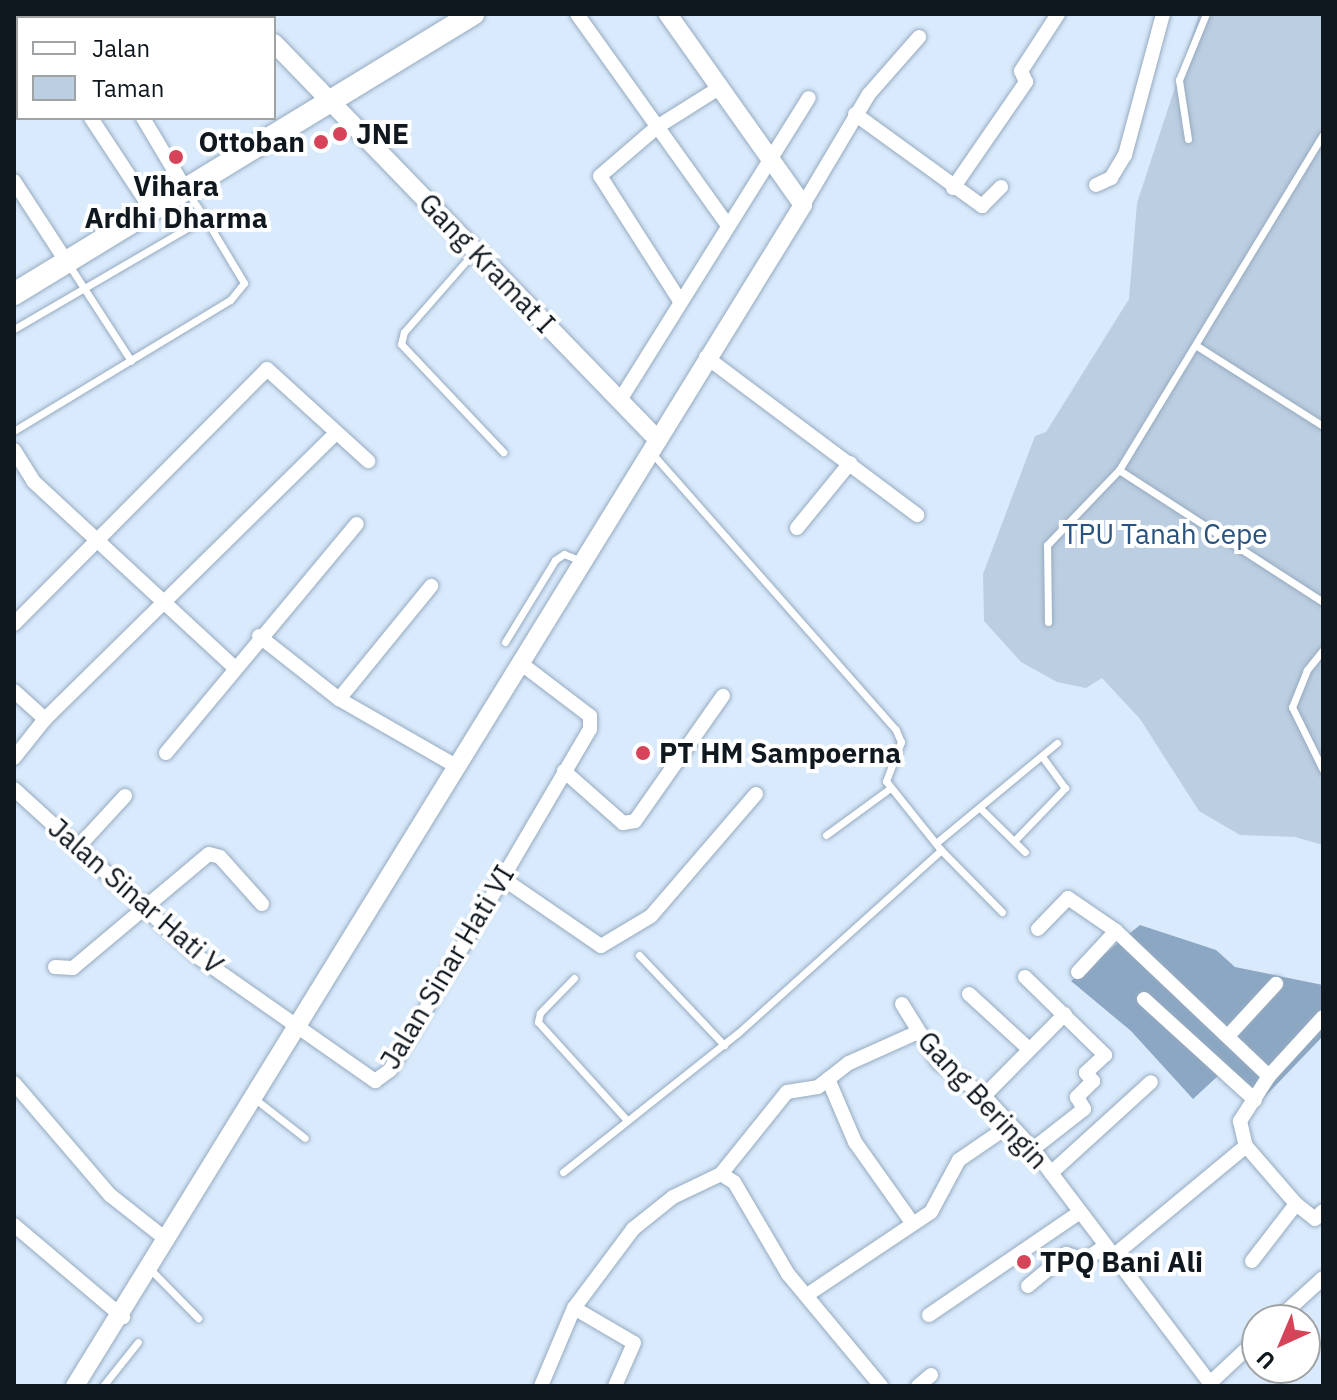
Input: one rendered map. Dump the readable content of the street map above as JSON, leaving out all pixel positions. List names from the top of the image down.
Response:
{
  "streets": {
    "street": [
      "Gang Kramat I",
      "Jalan Sinar Hati V",
      "Jalan Sinar Hati VI",
      "Gang Beringin"
    ]
  },
  "crossings": [
    ["Jalan Sinar Hati V", "Jalan Sinar Hati VI"]
  ],
  "parks": ["TPU Tanah Cepe"],
  "places": [
    "JNE",
    "Ottoban",
    "Vihara Ardhi Dharma",
    "PT HM Sampoerna",
    "TPQ Bani Ali"
  ],
  "legend": ["Jalan", "Taman"],
  "north": "bottom left"
}
